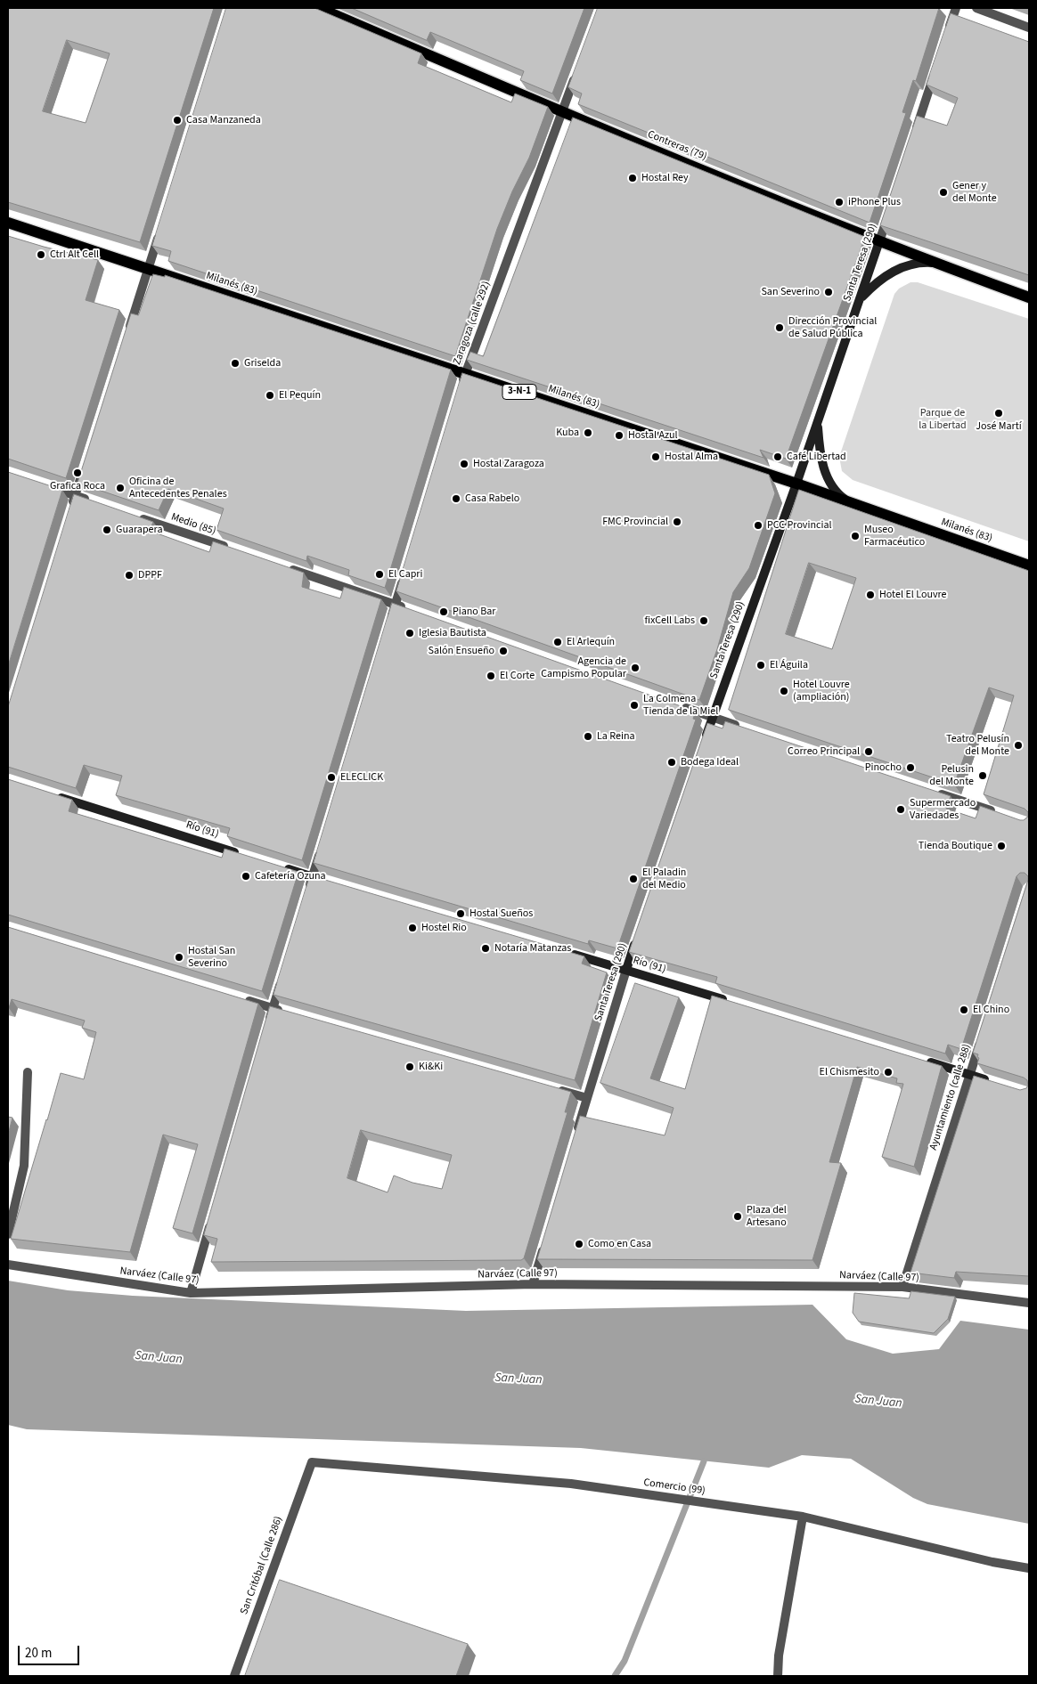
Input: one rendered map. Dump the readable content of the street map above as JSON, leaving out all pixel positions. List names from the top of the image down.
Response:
{
  "streets": {
    "main road": ["Contreras (79)", "Milanés (83)", "3-N-1"],
    "street": [
      "Santa Teresa (290)",
      "Zaragoza (calle 292)",
      "Medio (85)",
      "Río (91)",
      "Ayuntamiento (calle 288)",
      "Narváez (Calle 97)",
      "Comercio (99)",
      "San Critóbal (Calle 286)"
    ]
  },
  "crossings": [
    ["Contreras (79)", "Santa Teresa (290)"],
    ["Contreras (79)", "Zaragoza (calle 292)"],
    ["Santa Teresa (290)", "Milanés (83)"],
    ["Santa Teresa (290)", "Río (91)"],
    ["Milanés (83)", "Zaragoza (calle 292)"],
    ["Ayuntamiento (calle 288)", "Narváez (Calle 97)"],
    ["Comercio (99)", "San Critóbal (Calle 286)"]
  ],
  "water": ["San Juan"],
  "parks": ["Parque de la Libertad"],
  "places": [
    "Casa Manzaneda",
    "Hostal Rey",
    "Gener y del Monte",
    "iPhone Plus",
    "Ctrl Alt Cell",
    "San Severino",
    "Dirección Provincial de Salud Pública",
    "Griselda",
    "El Pequín",
    "José Martí",
    "Kuba",
    "Hostal Azul",
    "Hostal Alma",
    "Café Libertad",
    "Hostal Zaragoza",
    "Grafica Roca",
    "Oficina de Antecedentes Penales",
    "Casa Rabelo",
    "FMC Provincial",
    "PCC Provincial",
    "Guarapera",
    "Museo Farmacéutico",
    "El Capri",
    "DPPF",
    "Hotel El Louvre",
    "Piano Bar",
    "fixCell Labs",
    "Iglesia Bautista",
    "El Arlequín",
    "Salón Ensueño",
    "El Águila",
    "Agencia de Campismo Popular",
    "El Corte",
    "Hotel Louvre (ampliación)",
    "La Colmena Tienda de la Miel",
    "La Reina",
    "Teatro Pelusín del Monte",
    "Correo Principal",
    "Bodega Ideal",
    "Pinocho",
    "Pelusin del Monte",
    "ELECLICK",
    "Supermercado Variedades",
    "Tienda Boutique",
    "Cafetería Ozuna",
    "El Paladin del Medio",
    "Hostal Sueños",
    "Hostel Rio",
    "Notaría Matanzas",
    "Hostal San Severino",
    "El Chino",
    "Ki&Ki",
    "El Chismesito",
    "Plaza del Artesano",
    "Como en Casa"
  ],
  "scale_bar": "20 m"
}
